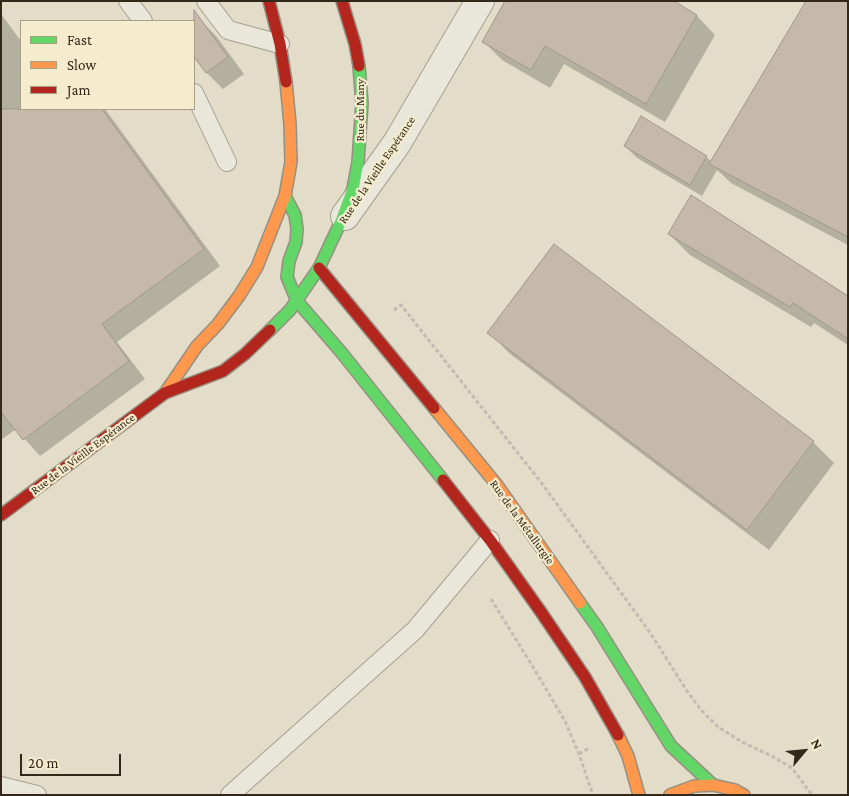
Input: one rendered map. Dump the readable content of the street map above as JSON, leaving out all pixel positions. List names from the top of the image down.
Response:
{
  "streets": {
    "street": ["Rue du Many", "Rue de la Vieille Espérance", "Rue de la Métallurgie"]
  },
  "crossings": [
    ["Rue du Many", "Rue de la Vieille Espérance"],
    ["Rue de la Vieille Espérance", "Rue de la Métallurgie"]
  ],
  "legend": ["Fast", "Slow", "Jam"],
  "scale_bar": "20 m",
  "north": "top right"
}
